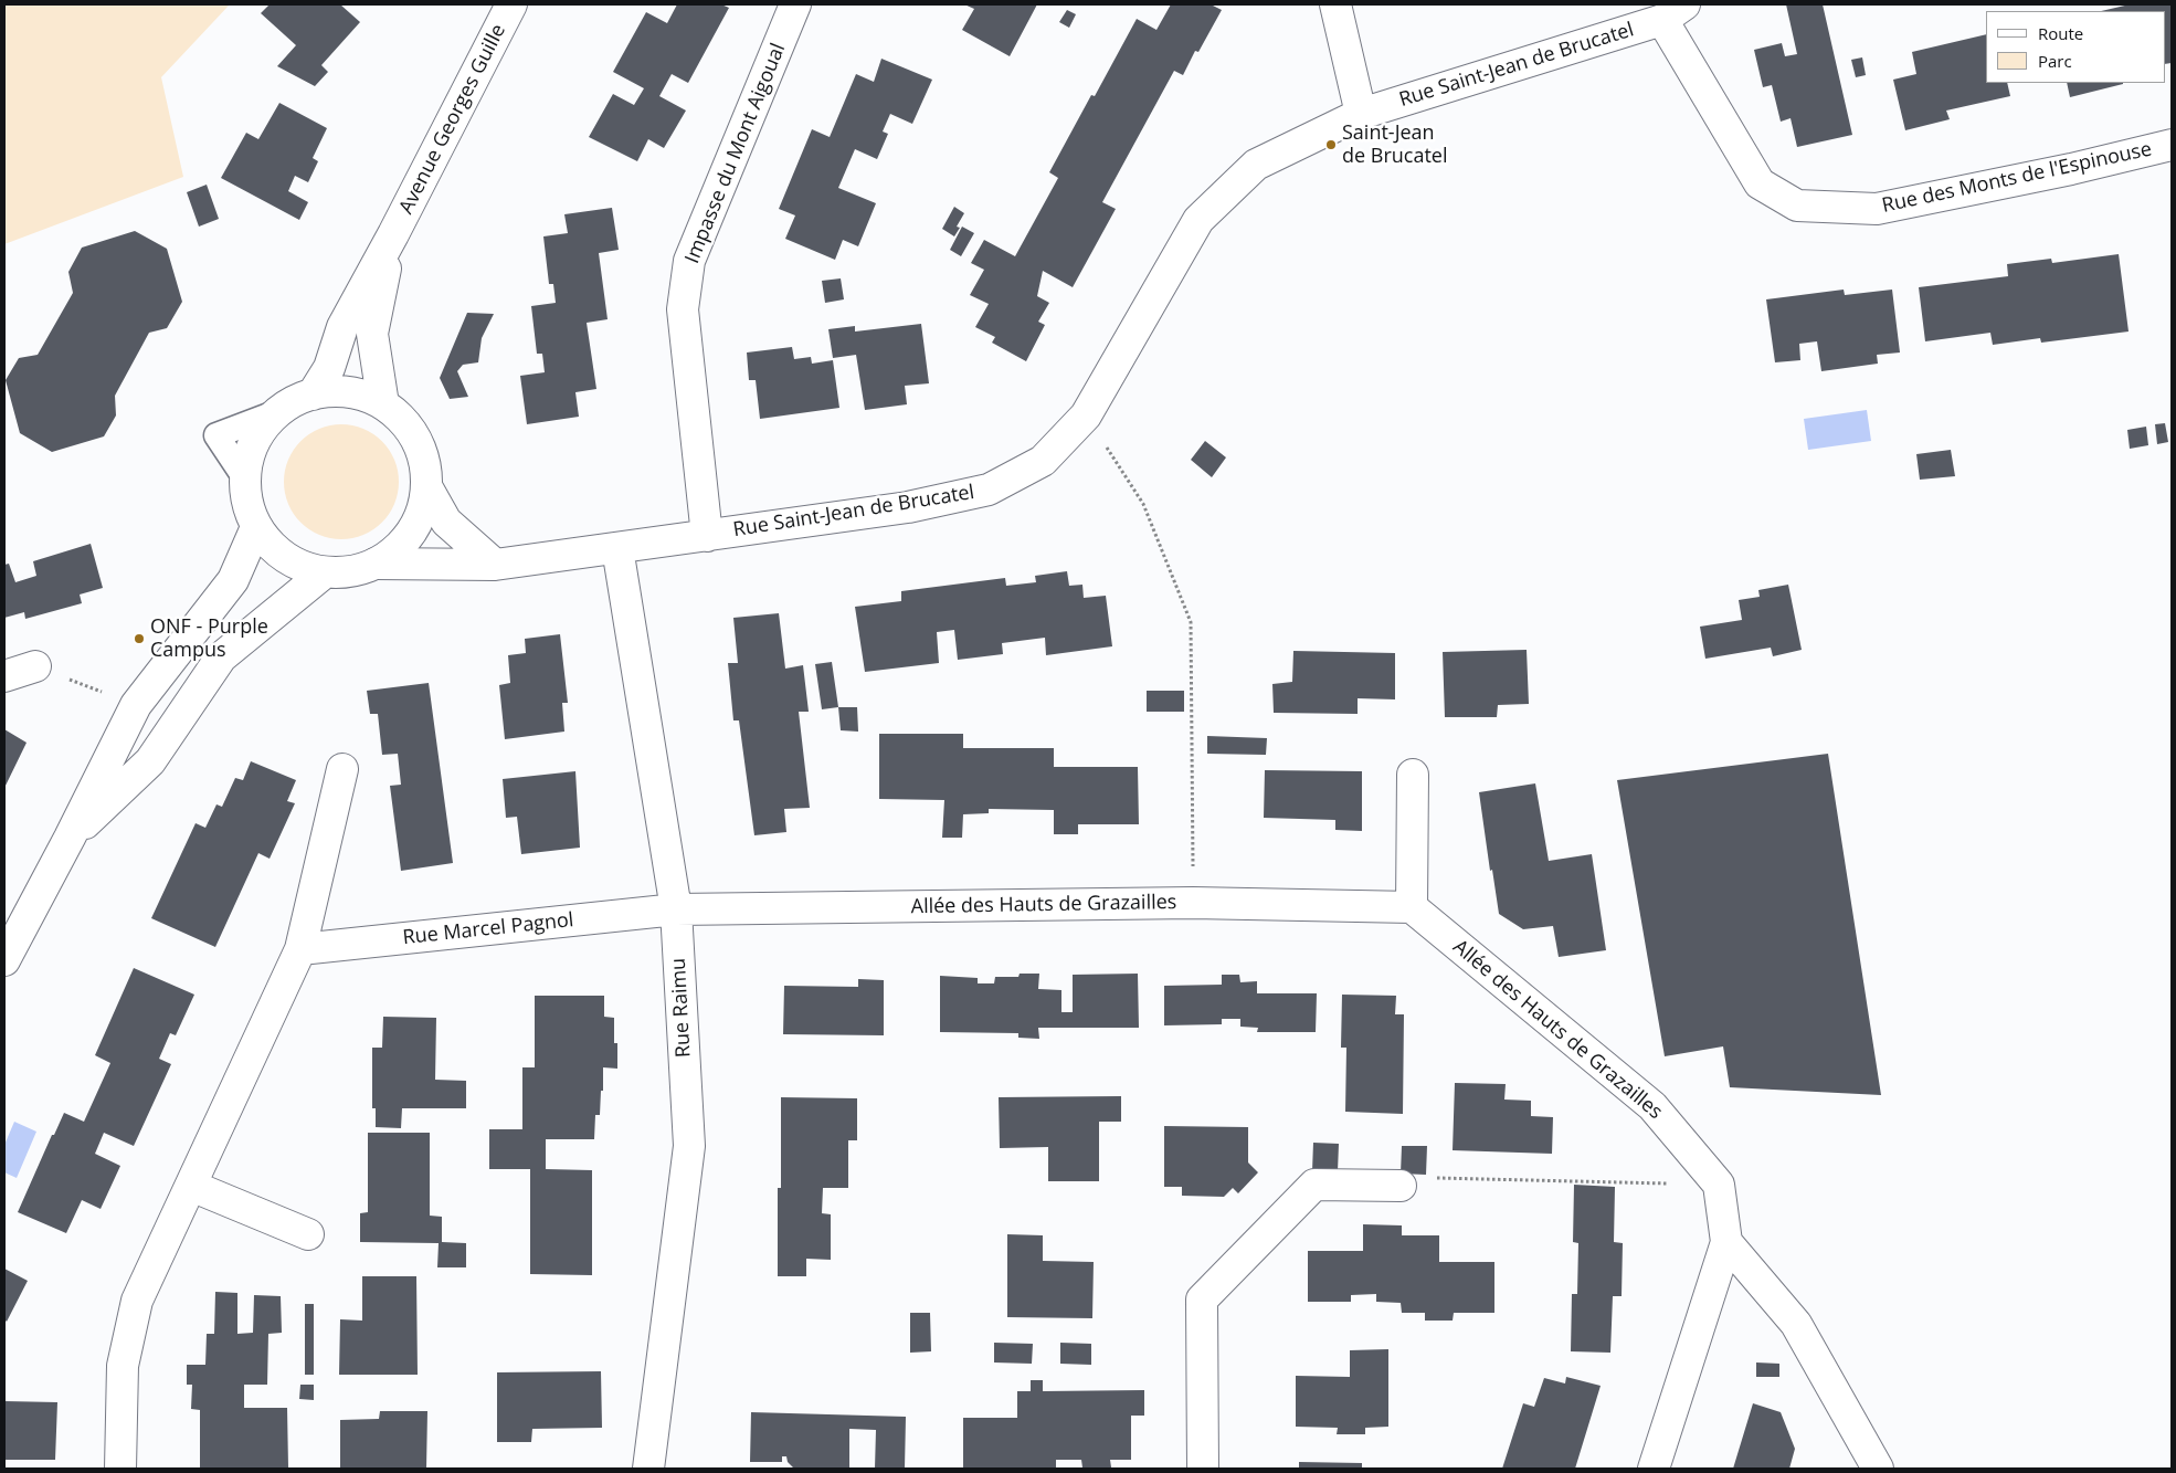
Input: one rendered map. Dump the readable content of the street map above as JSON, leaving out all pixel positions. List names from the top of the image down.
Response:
{
  "streets": {
    "street": [
      "Rue Saint-Jean de Brucatel",
      "Avenue Georges Guille",
      "Impasse du Mont Aigoual",
      "Rue des Monts de l'Espinouse",
      "Allée des Hauts de Grazailles",
      "Rue Marcel Pagnol",
      "Rue Raimu"
    ]
  },
  "crossings": [
    ["Rue Saint-Jean de Brucatel", "Avenue Georges Guille"],
    ["Rue Saint-Jean de Brucatel", "Impasse du Mont Aigoual"],
    ["Rue Saint-Jean de Brucatel", "Rue des Monts de l'Espinouse"],
    ["Rue Saint-Jean de Brucatel", "Rue Raimu"],
    ["Allée des Hauts de Grazailles", "Rue Marcel Pagnol"],
    ["Allée des Hauts de Grazailles", "Rue Raimu"],
    ["Rue Marcel Pagnol", "Rue Raimu"]
  ],
  "places": ["Saint-Jean de Brucatel", "ONF - Purple Campus"],
  "legend": ["Route", "Parc"]
}
